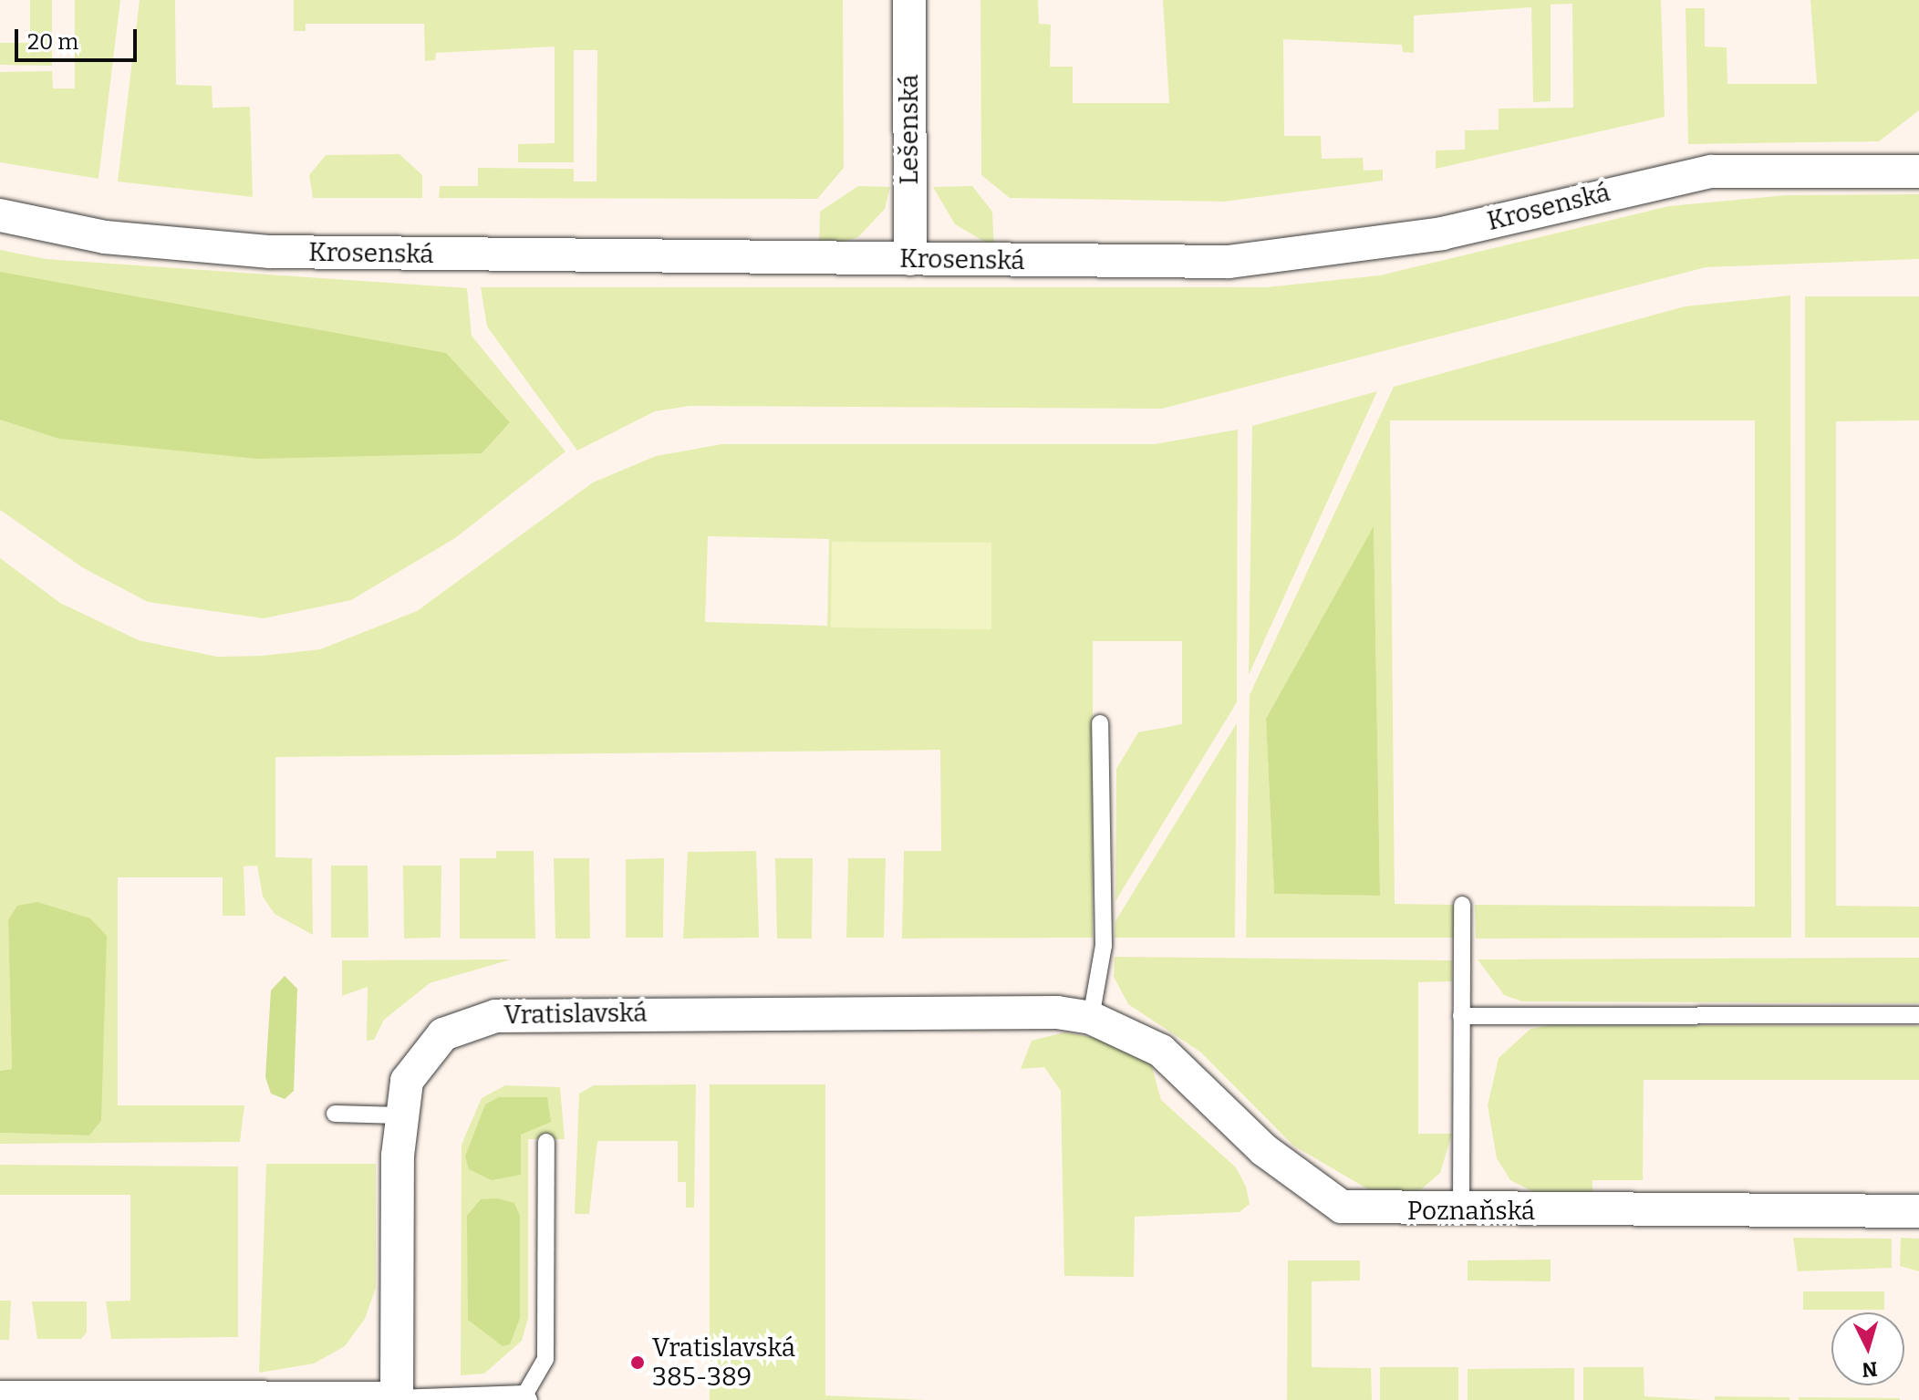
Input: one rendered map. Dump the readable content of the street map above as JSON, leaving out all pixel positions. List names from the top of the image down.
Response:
{
  "streets": {
    "street": [
      "Lešenská",
      "Krosenská",
      "Vratislavská",
      "Poznaňská"
    ]
  },
  "crossings": [
    ["Lešenská", "Krosenská"],
    ["Vratislavská", "Poznaňská"]
  ],
  "places": ["Vratislavská 385-389"],
  "scale_bar": "20 m",
  "north": "bottom"
}
